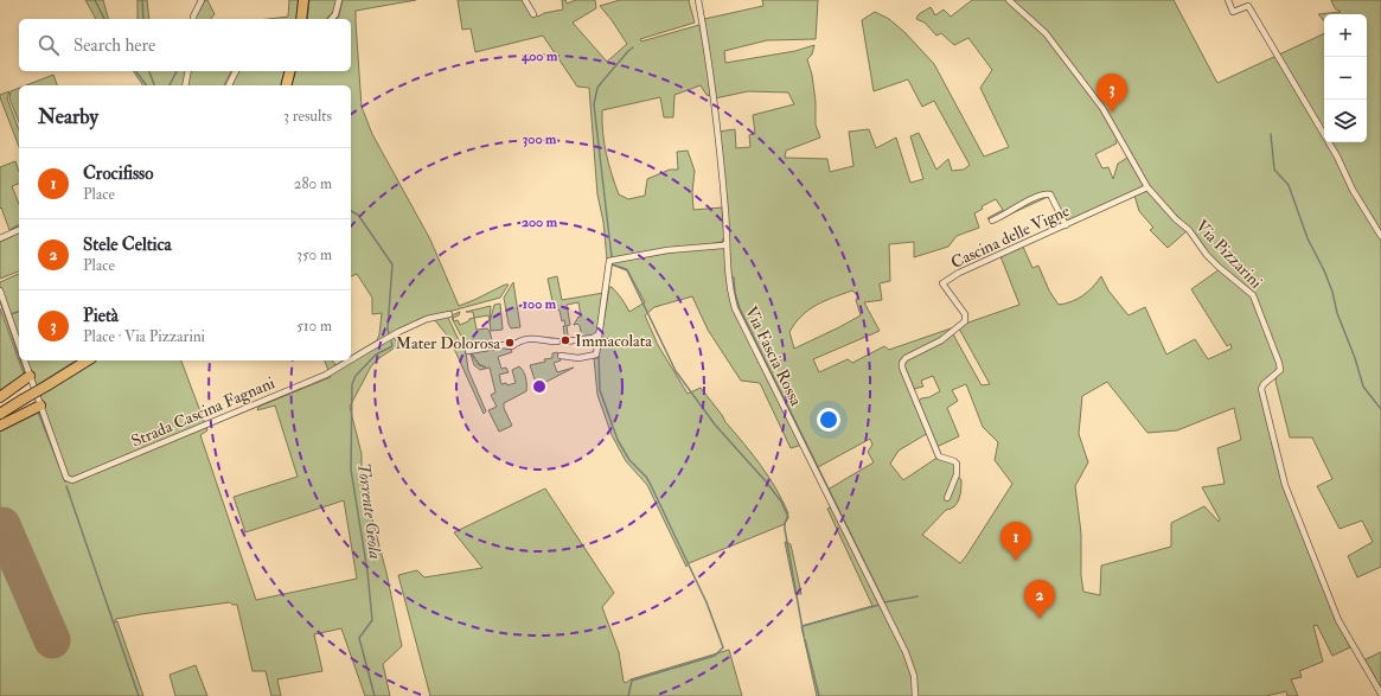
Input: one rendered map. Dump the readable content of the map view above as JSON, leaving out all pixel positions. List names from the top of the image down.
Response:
{
  "streets": {
    "street": [
      "Cascina delle Vigne",
      "Via Pizzarini",
      "Via Fascia Rossa",
      "Strada Cascina Fagnani"
    ]
  },
  "crossings": [
    ["Cascina delle Vigne", "Via Pizzarini"]
  ],
  "water": ["Torrente Geola"],
  "places": ["Immacolata", "Mater Dolorosa"],
  "page": {
    "map_buttons": ["+", "−"],
    "search": "Search here",
    "pins": ["3", "1", "2"],
    "heading": ["Nearby", "3 results"],
    "list": [
      {
        "mark": "1",
        "name": "Crocifisso",
        "note": "Place",
        "value": "280 m"
      },
      {
        "mark": "2",
        "name": "Stele Celtica",
        "note": "Place",
        "value": "350 m"
      },
      {
        "mark": "3",
        "name": "Pietà",
        "note": "Place · Via Pizzarini",
        "value": "510 m"
      }
    ]
  },
  "rings": [
    "400 m",
    "300 m",
    "200 m",
    "100 m"
  ]
}
